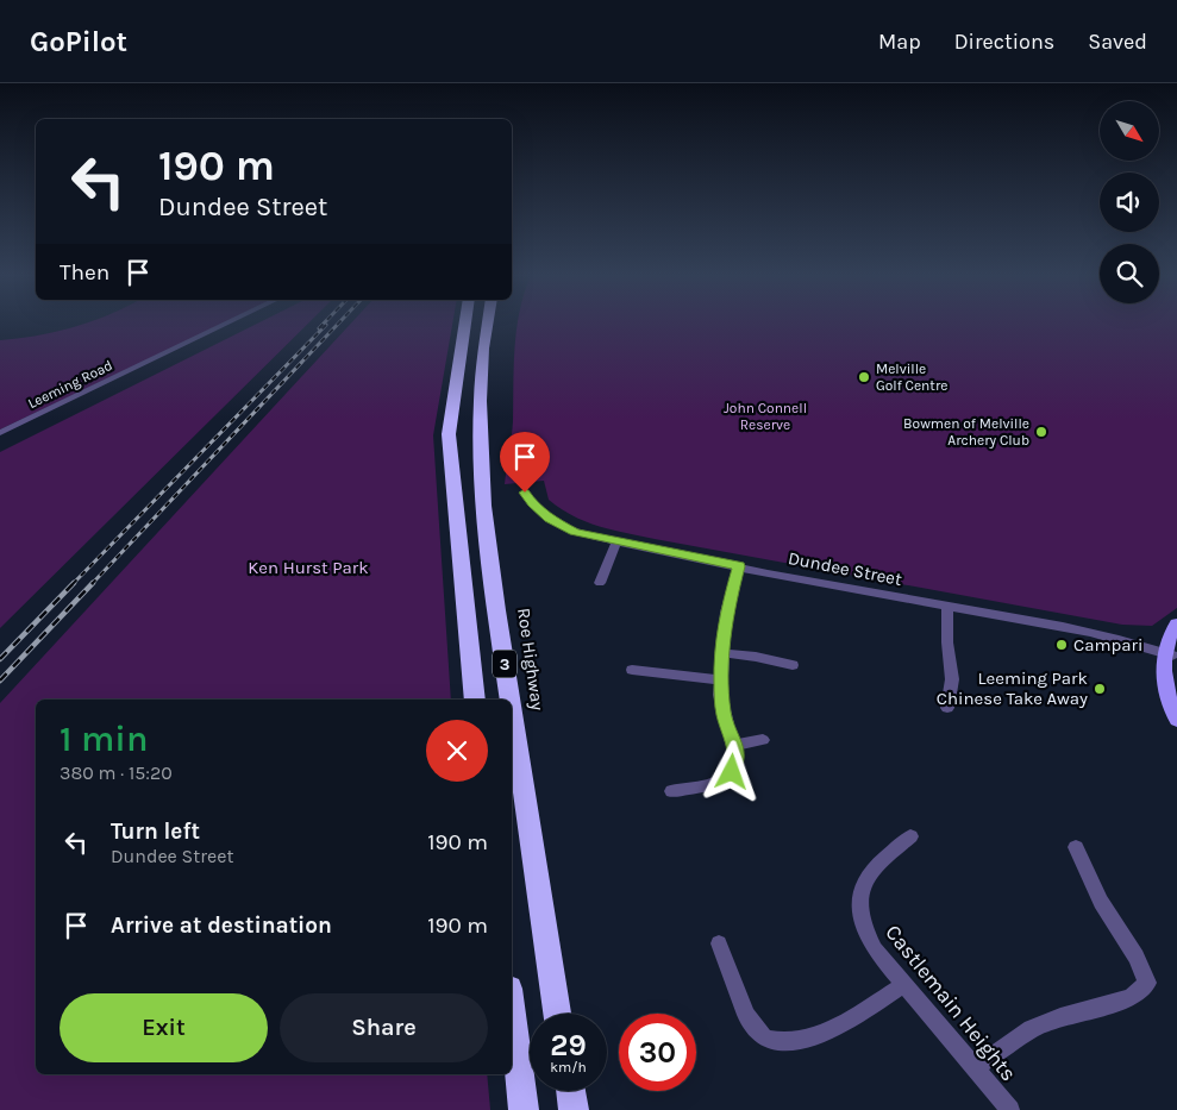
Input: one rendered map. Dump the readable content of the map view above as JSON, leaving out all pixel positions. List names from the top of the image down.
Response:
{
  "streets": {
    "highway": ["Roe Highway", "3"],
    "street": ["Leeming Road", "Dundee Street", "Castlemain Heights"]
  },
  "parks": ["John Connell Reserve", "Ken Hurst Park"],
  "places": [
    "Melville Golf Centre",
    "Bowmen of Melville Archery Club",
    "Campari",
    "Leeming Park Chinese Take Away"
  ],
  "north": "bottom right",
  "page": {
    "header": "GoPilot",
    "nav": ["Map", "Directions", "Saved"],
    "turn": ["190 m", "Dundee Street"],
    "then": "Then",
    "heading": ["1 min", "380 m · 15:20"],
    "list": [
      {
        "name": "Turn left",
        "note": "Dundee Street",
        "value": "190 m"
      },
      {
        "name": "Arrive at destination",
        "value": "190 m"
      }
    ],
    "buttons": ["Exit", "Share"],
    "speed": "29 km/h",
    "limit": "30"
  }
}
